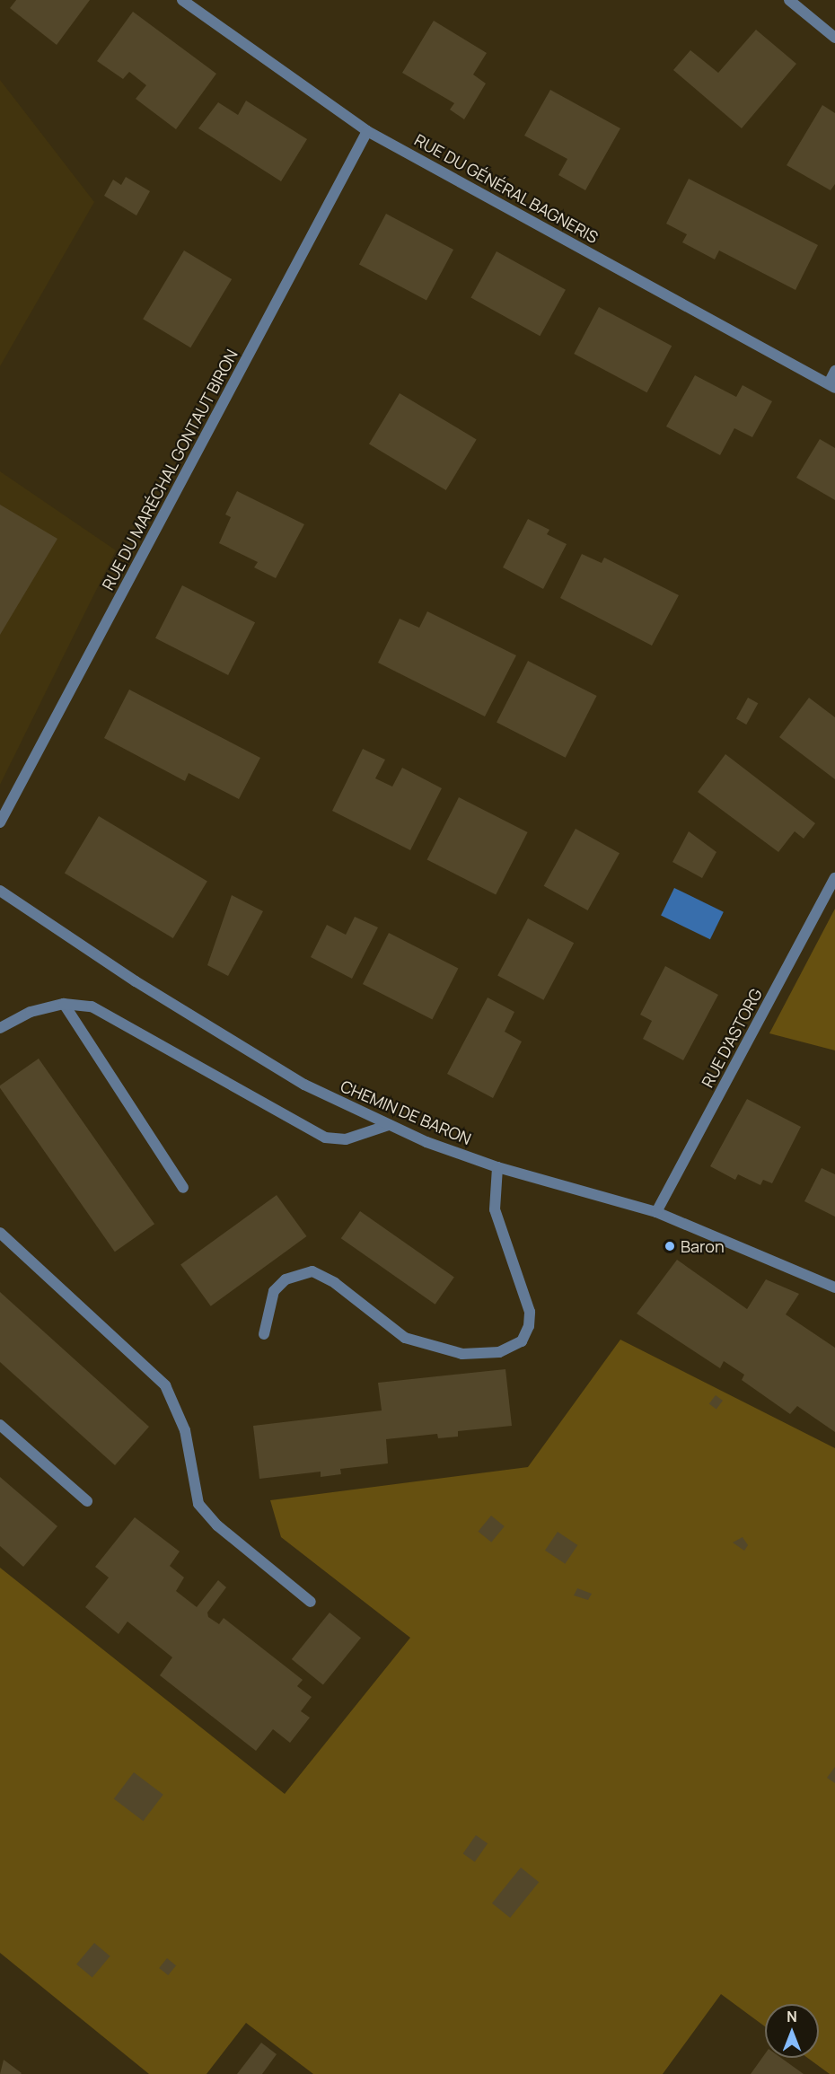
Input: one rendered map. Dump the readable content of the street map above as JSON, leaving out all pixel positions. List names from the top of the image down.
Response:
{
  "streets": {
    "street": [
      "RUE DU GÉNÉRAL BAGNERIS",
      "RUE DU MARÉCHAL GONTAUT BIRON",
      "RUE D'ASTORG",
      "CHEMIN DE BARON"
    ]
  },
  "crossings": [
    ["RUE DU GÉNÉRAL BAGNERIS", "RUE DU MARÉCHAL GONTAUT BIRON"],
    ["RUE D'ASTORG", "CHEMIN DE BARON"]
  ],
  "places": ["Baron"],
  "north": "top"
}
